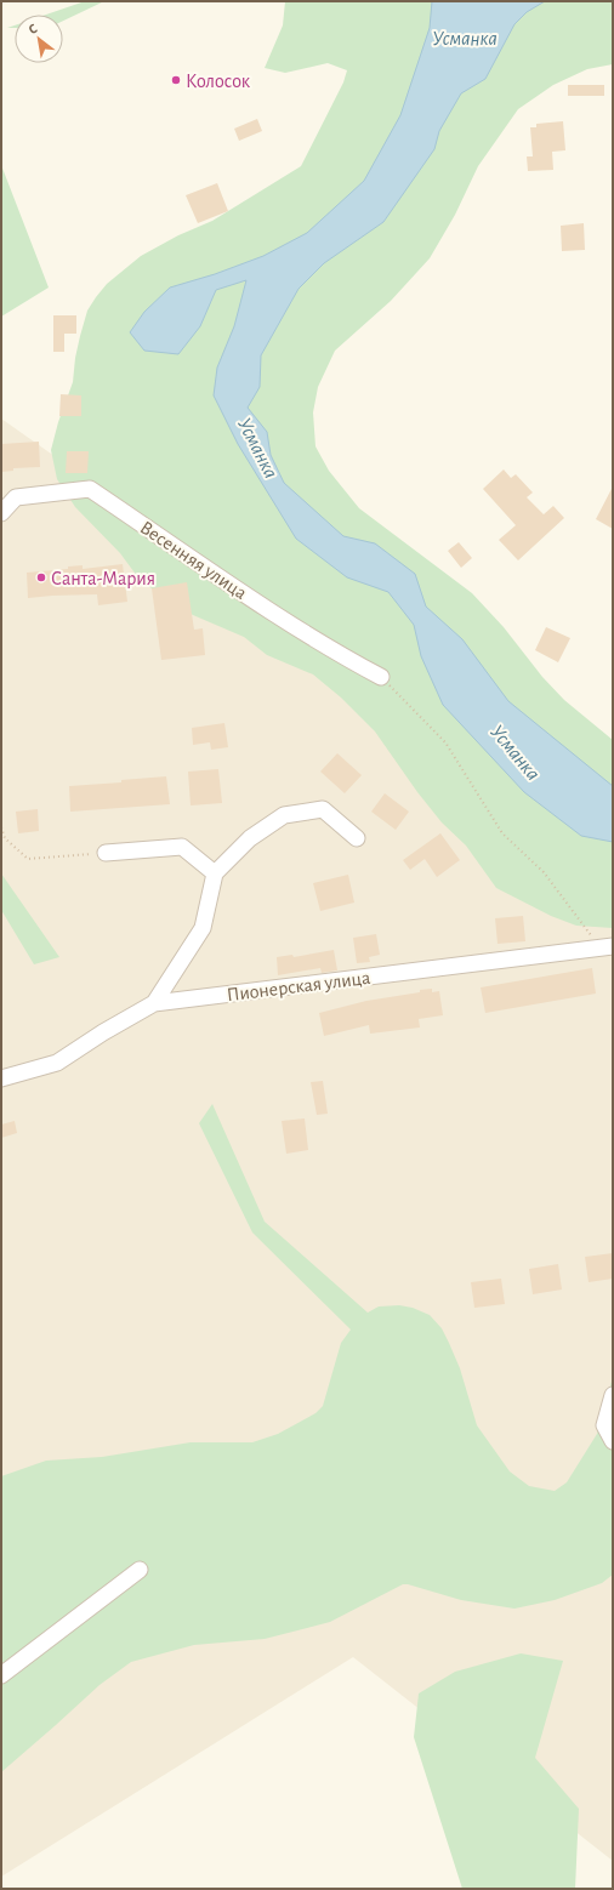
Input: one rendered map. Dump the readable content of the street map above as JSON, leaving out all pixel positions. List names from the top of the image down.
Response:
{
  "streets": {
    "street": ["Весенняя улица", "Пионерская улица"]
  },
  "water": ["Усманка"],
  "places": ["Колосок", "Санта-Мария"],
  "north": "top left"
}
